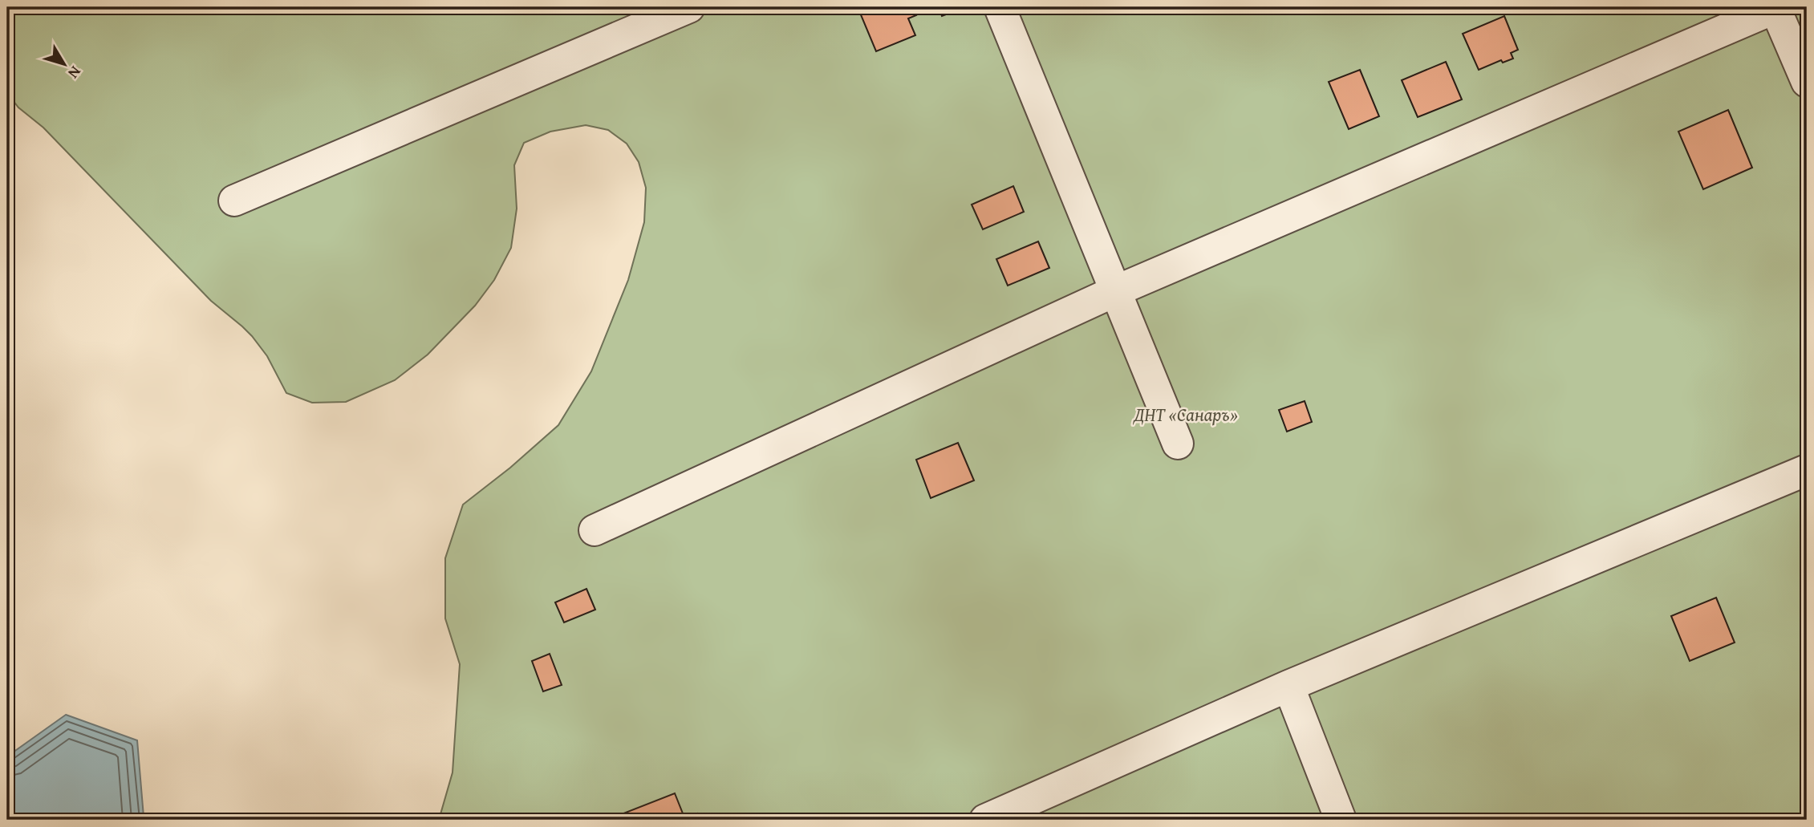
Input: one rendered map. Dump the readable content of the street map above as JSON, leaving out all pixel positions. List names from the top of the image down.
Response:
{
  "parks": ["ДНТ «Санаръ»"],
  "north": "bottom right"
}
